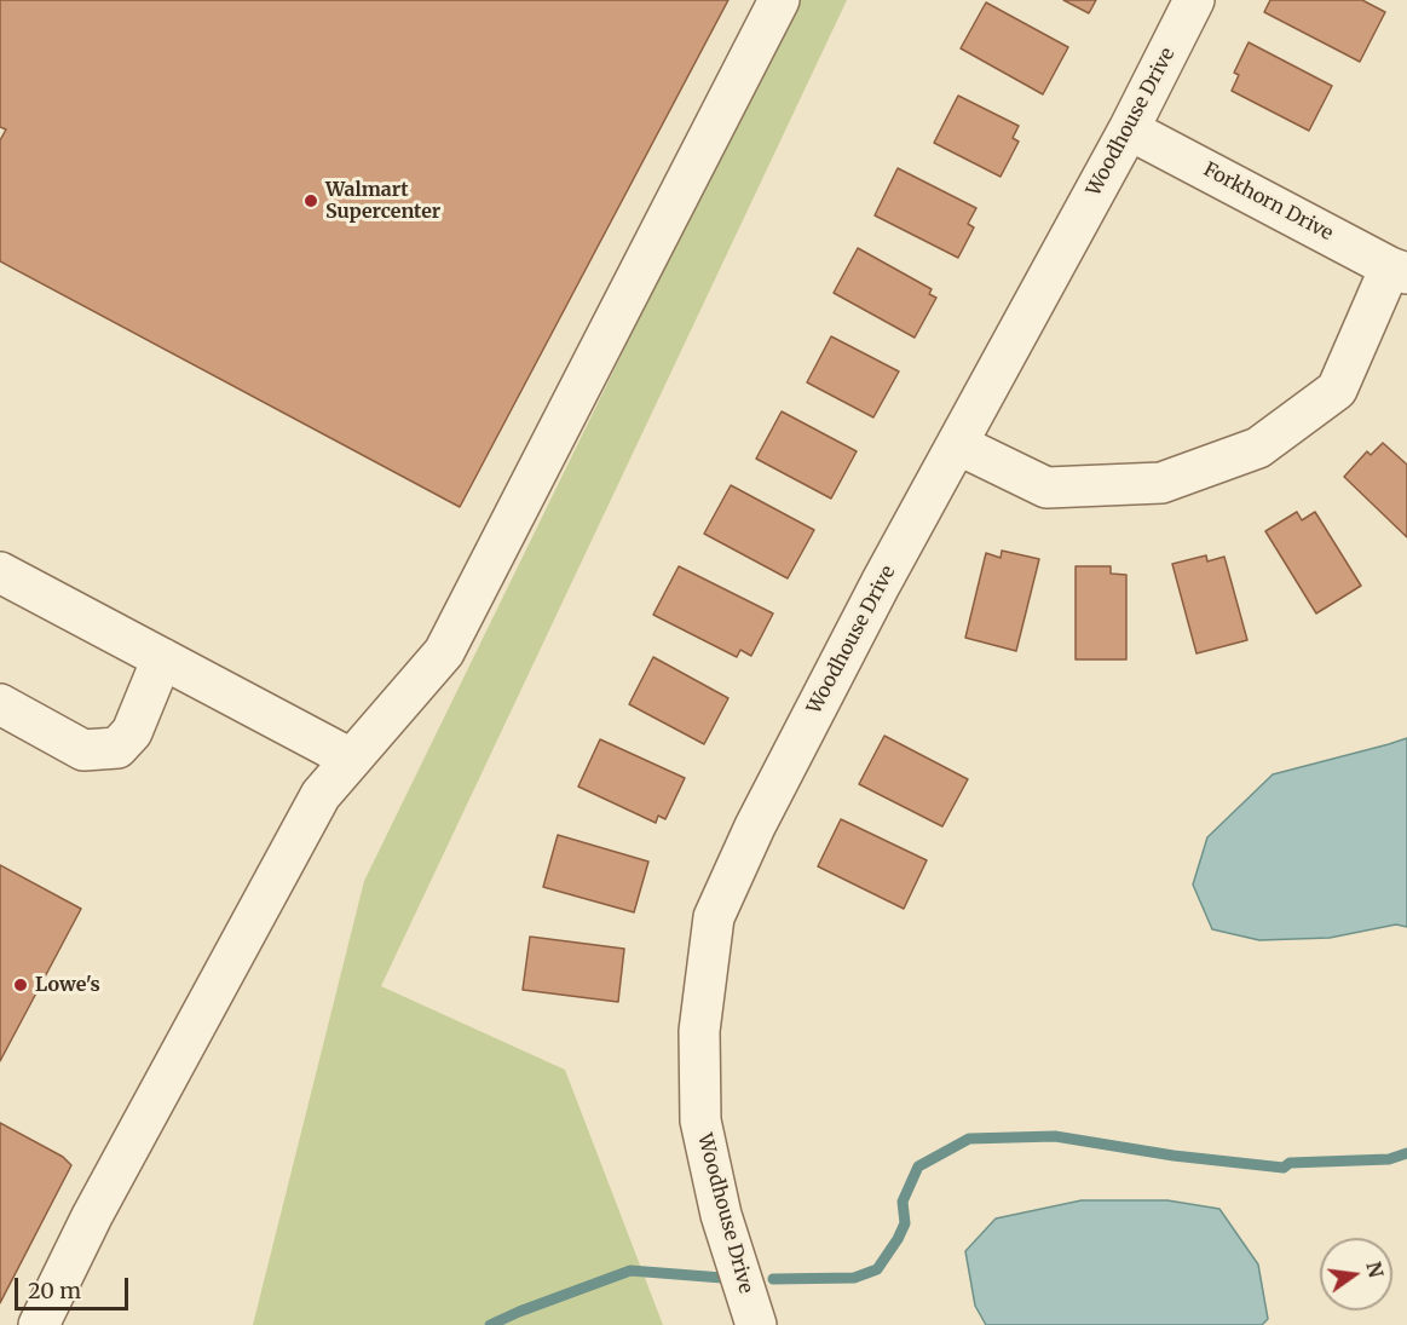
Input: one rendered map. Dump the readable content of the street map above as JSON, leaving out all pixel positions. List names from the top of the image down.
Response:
{
  "streets": {
    "street": ["Woodhouse Drive", "Forkhorn Drive"]
  },
  "crossings": [
    ["Woodhouse Drive", "Forkhorn Drive"]
  ],
  "places": ["Walmart Supercenter", "Lowe's"],
  "scale_bar": "20 m",
  "north": "right"
}
